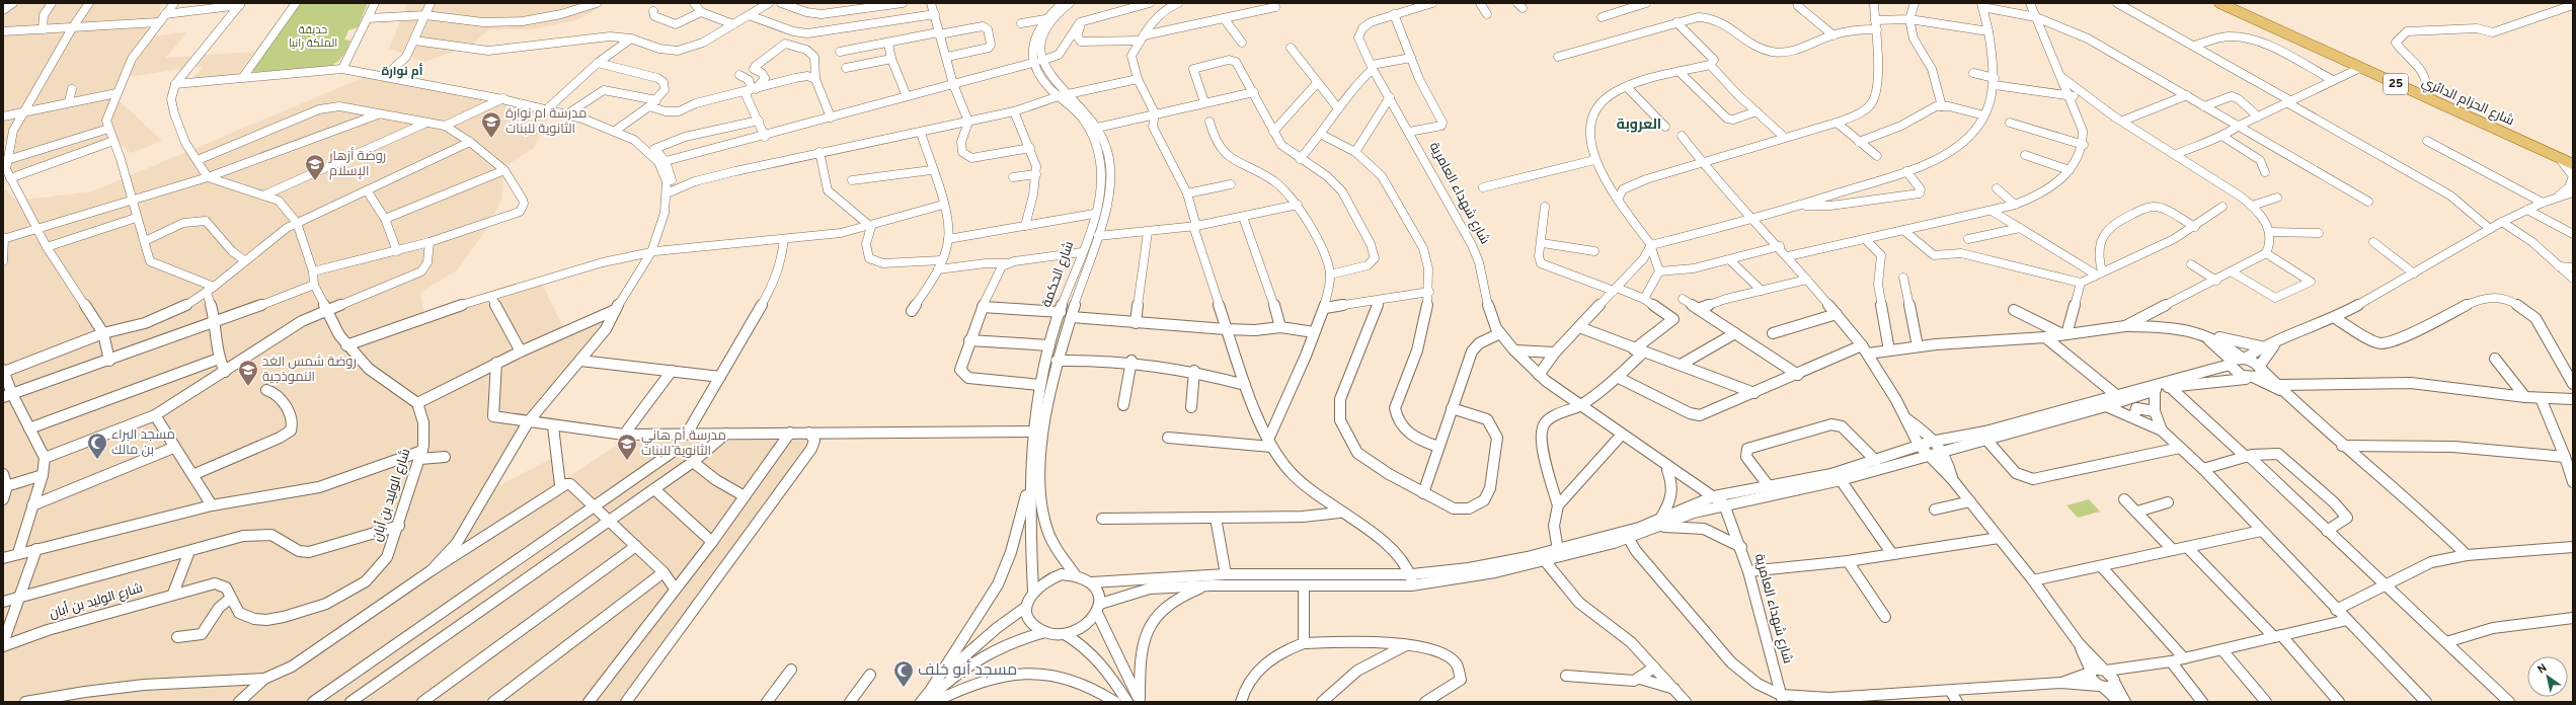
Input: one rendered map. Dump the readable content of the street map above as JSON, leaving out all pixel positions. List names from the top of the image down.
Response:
{
  "streets": {
    "main road": ["25", "شارع الحزام الدائري"],
    "street": ["شارع شهداء العامرية", "شارع الحكمة", "شارع الوليد بن أبان"]
  },
  "districts": ["أم نوارة", "العروبة"],
  "parks": ["حديقة الملكة رانيا"],
  "places": {
    "school or university": [
      "مدرسة ام نوارة الثانوية للبنات",
      "روضة أزهار الإسلام",
      "روضة شمس الغد النموذجية",
      "مدرسة أم هاني الثانوية للبنات"
    ],
    "mosque": ["مسجد البراء بن مالك", "مسجد أبو خلف"]
  },
  "north": "top left"
}
